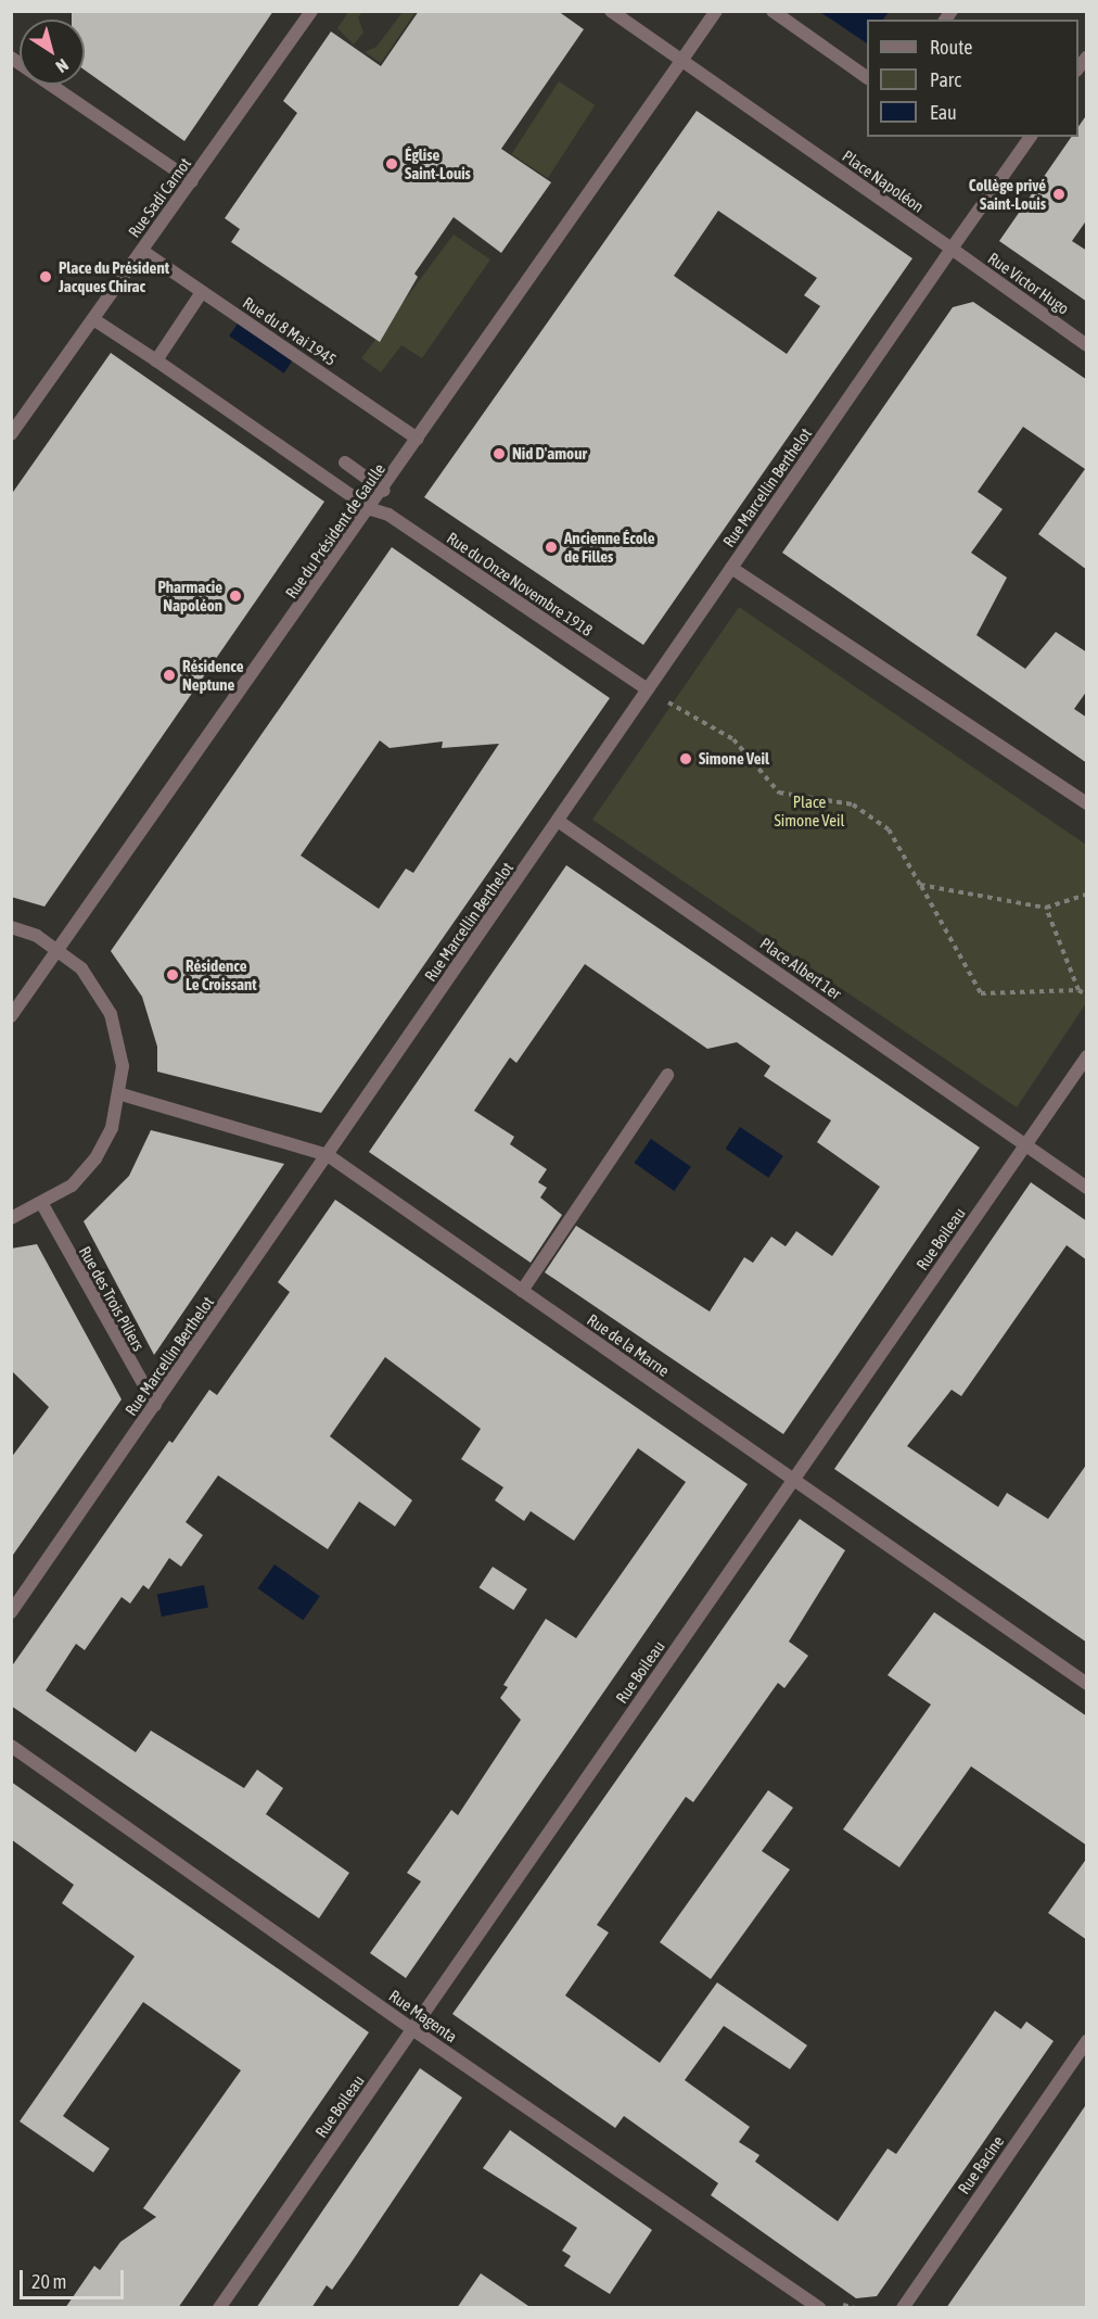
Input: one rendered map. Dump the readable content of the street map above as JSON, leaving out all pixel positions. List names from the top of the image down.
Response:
{
  "streets": {
    "street": [
      "Place Napoléon",
      "Rue Sadi Carnot",
      "Rue Victor Hugo",
      "Rue du 8 Mai 1945",
      "Rue Marcellin Berthelot",
      "Rue du Président de Gaulle",
      "Rue du Onze Novembre 1918",
      "Place Albert 1er",
      "Rue Boileau",
      "Rue des Trois Piliers",
      "Rue de la Marne",
      "Rue Magenta",
      "Rue Racine"
    ]
  },
  "crossings": [
    ["Place Napoléon", "Rue Victor Hugo"],
    ["Place Napoléon", "Rue Marcellin Berthelot"],
    ["Place Napoléon", "Rue du Président de Gaulle"],
    ["Rue Sadi Carnot", "Rue du 8 Mai 1945"],
    ["Rue Sadi Carnot", "Rue du Onze Novembre 1918"],
    ["Rue Victor Hugo", "Rue Marcellin Berthelot"],
    ["Rue du 8 Mai 1945", "Rue du Président de Gaulle"],
    ["Rue Marcellin Berthelot", "Rue du Onze Novembre 1918"],
    ["Rue Marcellin Berthelot", "Place Albert 1er"],
    ["Rue Marcellin Berthelot", "Rue des Trois Piliers"],
    ["Rue Marcellin Berthelot", "Rue de la Marne"],
    ["Rue du Président de Gaulle", "Rue du Onze Novembre 1918"],
    ["Place Albert 1er", "Rue Boileau"],
    ["Rue Boileau", "Rue de la Marne"],
    ["Rue Boileau", "Rue Magenta"]
  ],
  "parks": ["Place Simone Veil"],
  "places": [
    "Église Saint-Louis",
    "Collège privé Saint-Louis",
    "Place du Président Jacques Chirac",
    "Nid D'amour",
    "Ancienne École de Filles",
    "Pharmacie Napoléon",
    "Résidence Neptune",
    "Simone Veil",
    "Résidence Le Croissant"
  ],
  "legend": ["Route", "Parc", "Eau"],
  "scale_bar": "20 m",
  "north": "bottom right"
}
